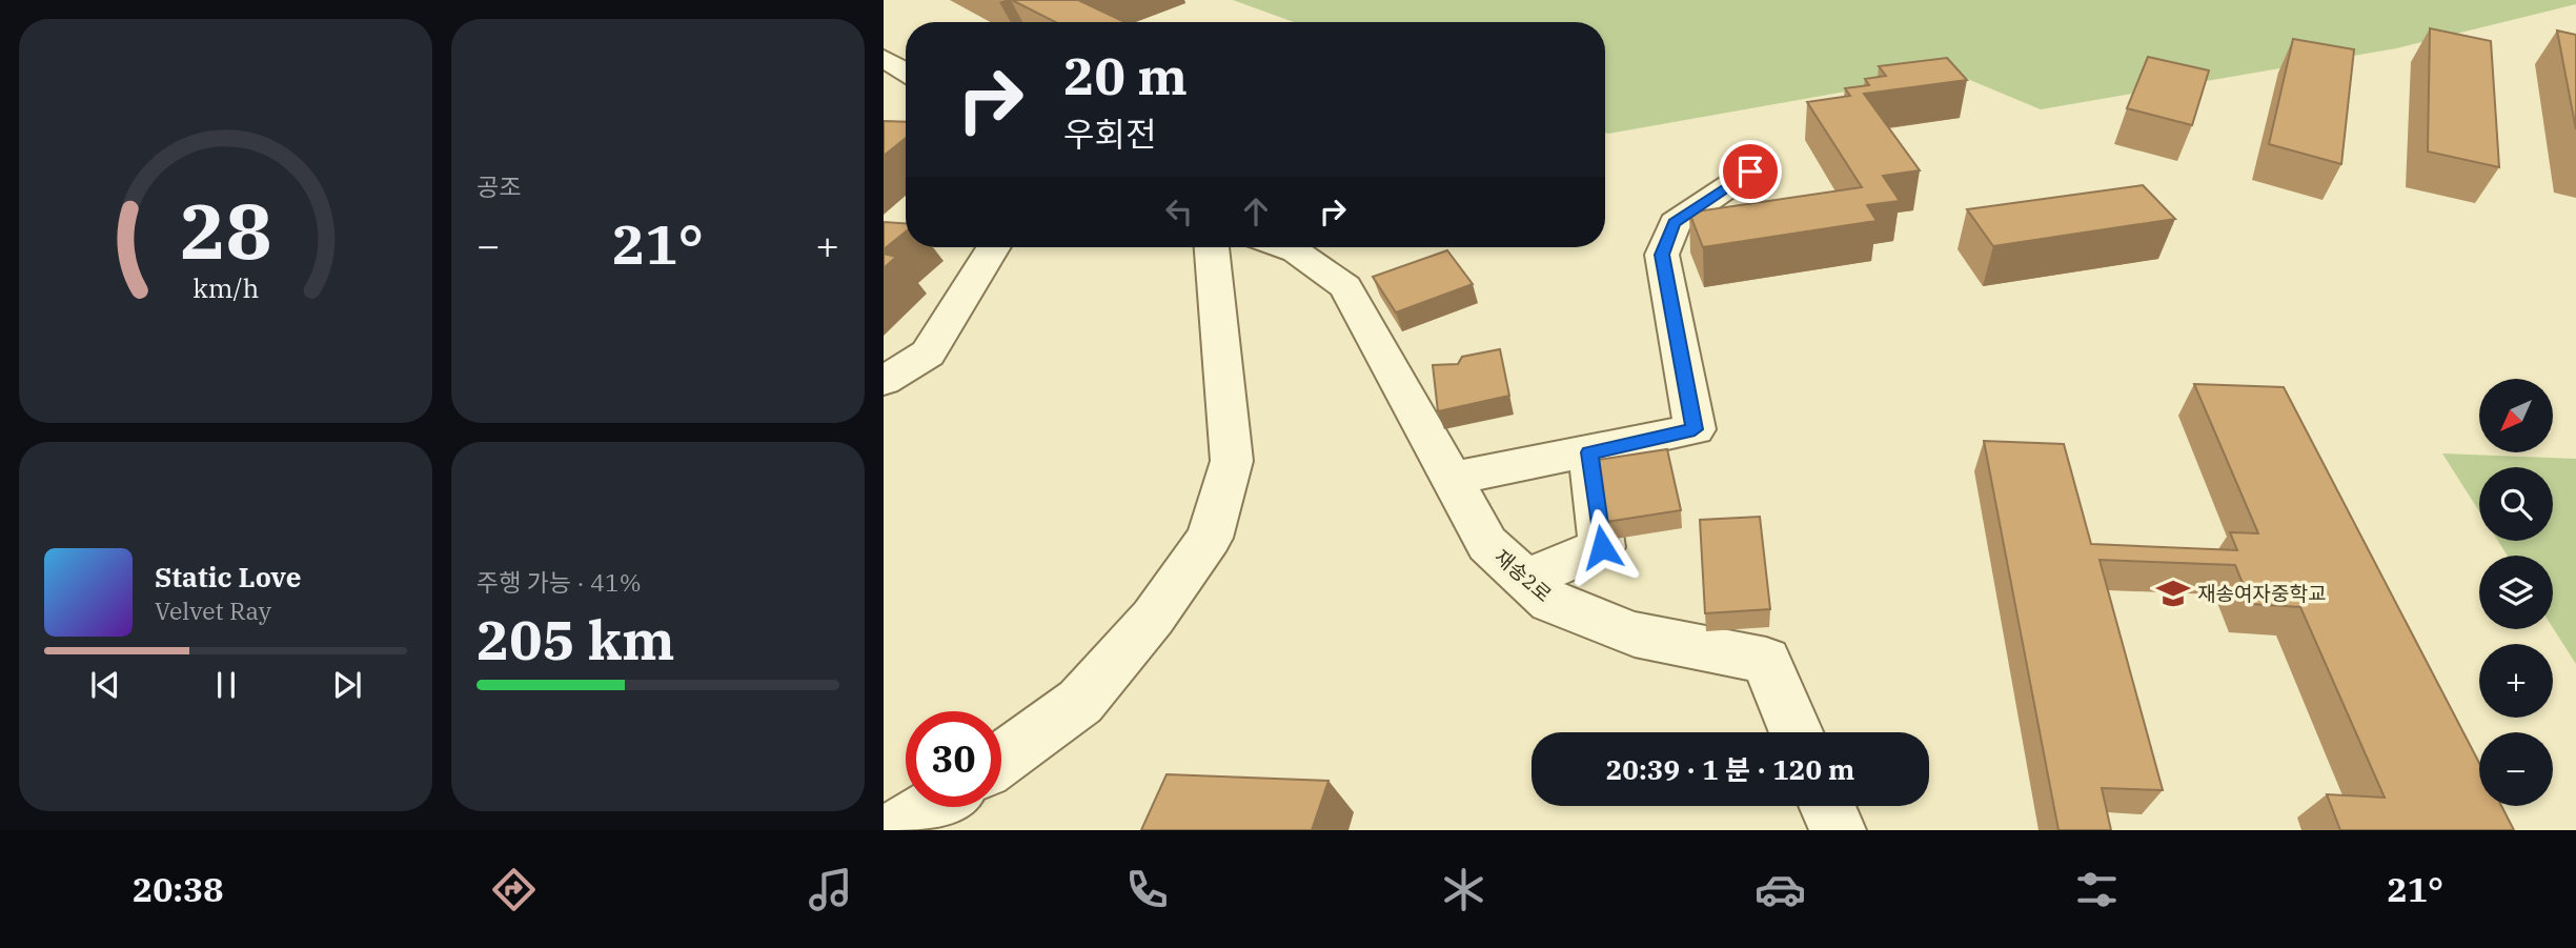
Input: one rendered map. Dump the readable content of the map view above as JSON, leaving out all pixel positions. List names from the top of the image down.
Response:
{
  "streets": {
    "street": ["재송2로"]
  },
  "places": {
    "school or university": ["재송여자중학교"]
  },
  "north": "bottom left",
  "page": {
    "tile": [
      "공조",
      ["주행 가능 · 41%", "205 km"]
    ],
    "turn": ["20 m", "우회전"],
    "heat": ["−", "21°", "+"],
    "map_buttons": ["+", "−"],
    "song": ["Static Love", "Velvet Ray"],
    "limit": "30",
    "trip": "20:39 · 1 분 · 120 m",
    "tabs": ["20:38", "21°"],
    "gauge": ["28", "km/h"]
  }
}
